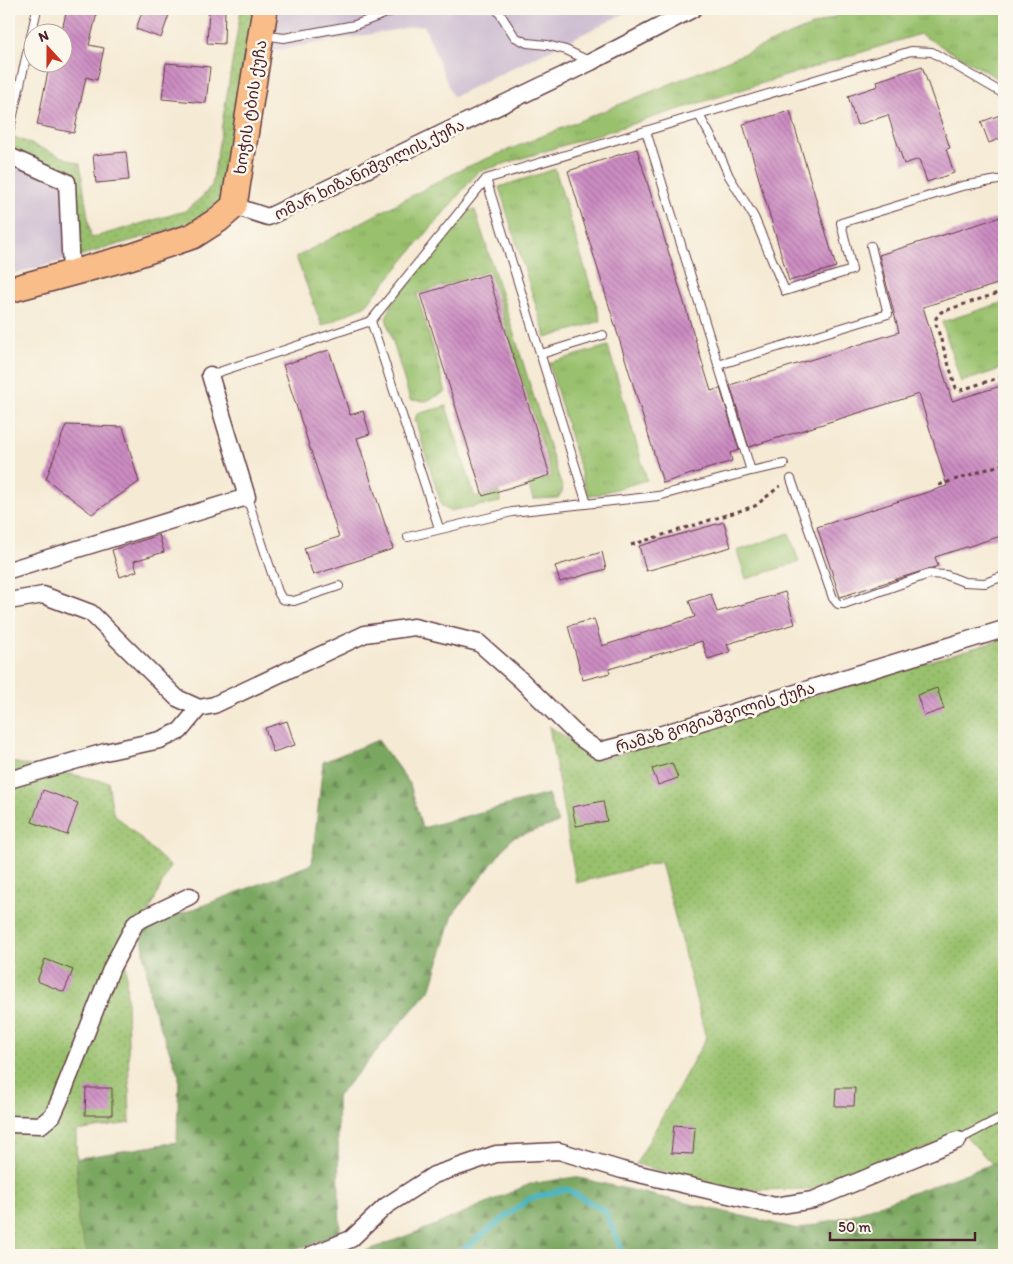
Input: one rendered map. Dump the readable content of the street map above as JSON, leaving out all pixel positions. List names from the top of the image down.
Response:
{
  "streets": {
    "main road": ["ხოჭის ტბის ქუჩა"],
    "street": ["ომარ ხიზანიშვილის ქუჩა", "რამაზ გოგიაშვილის ქუჩა"]
  },
  "crossings": [
    ["ხოჭის ტბის ქუჩა", "ომარ ხიზანიშვილის ქუჩა"]
  ],
  "scale_bar": "50 m",
  "north": "top"
}
